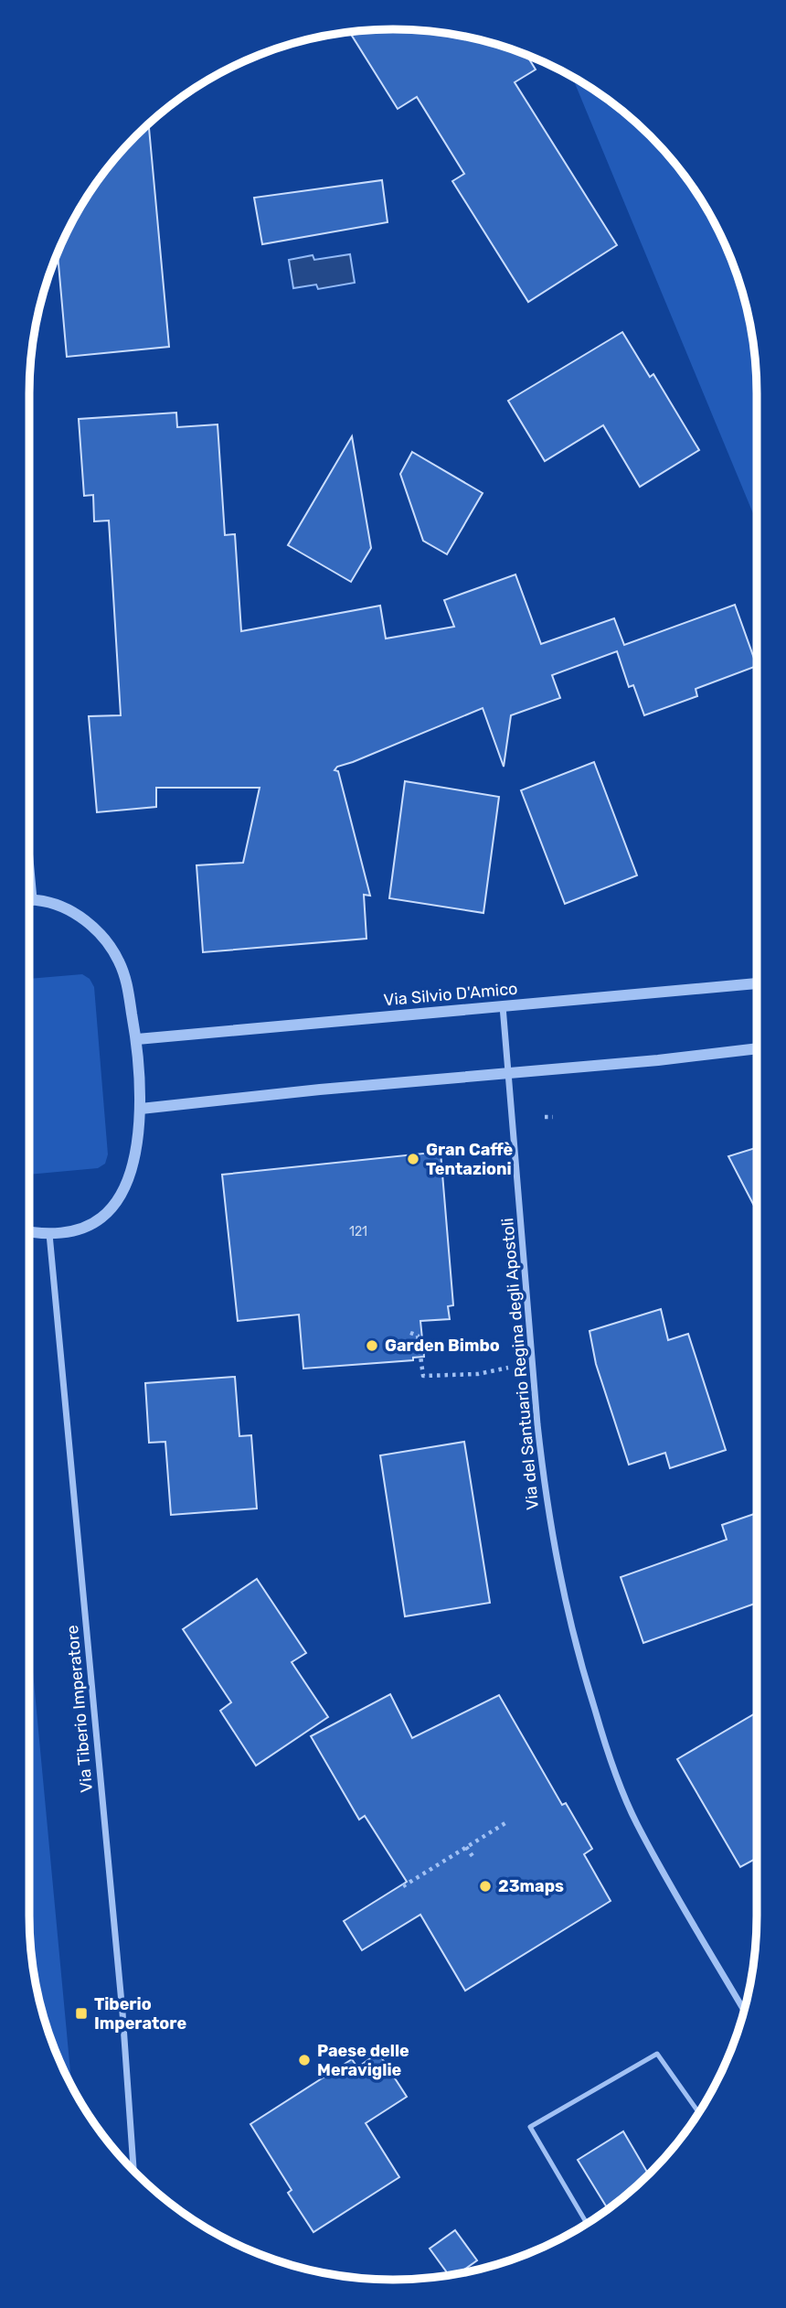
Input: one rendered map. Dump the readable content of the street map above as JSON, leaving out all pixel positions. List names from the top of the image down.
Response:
{
  "streets": {
    "street": ["Via Silvio D'Amico", "Via del Santuario Regina degli Apostoli", "Via Tiberio Imperatore"]
  },
  "crossings": [
    ["Via Silvio D'Amico", "Via del Santuario Regina degli Apostoli"]
  ],
  "places": {
    "other": [
      "Gran Caffè Tentazioni",
      "Garden Bimbo",
      "23maps",
      "Paese delle Meraviglie"
    ],
    "transit": ["Tiberio Imperatore"]
  },
  "house_numbers": ["121"]
}
